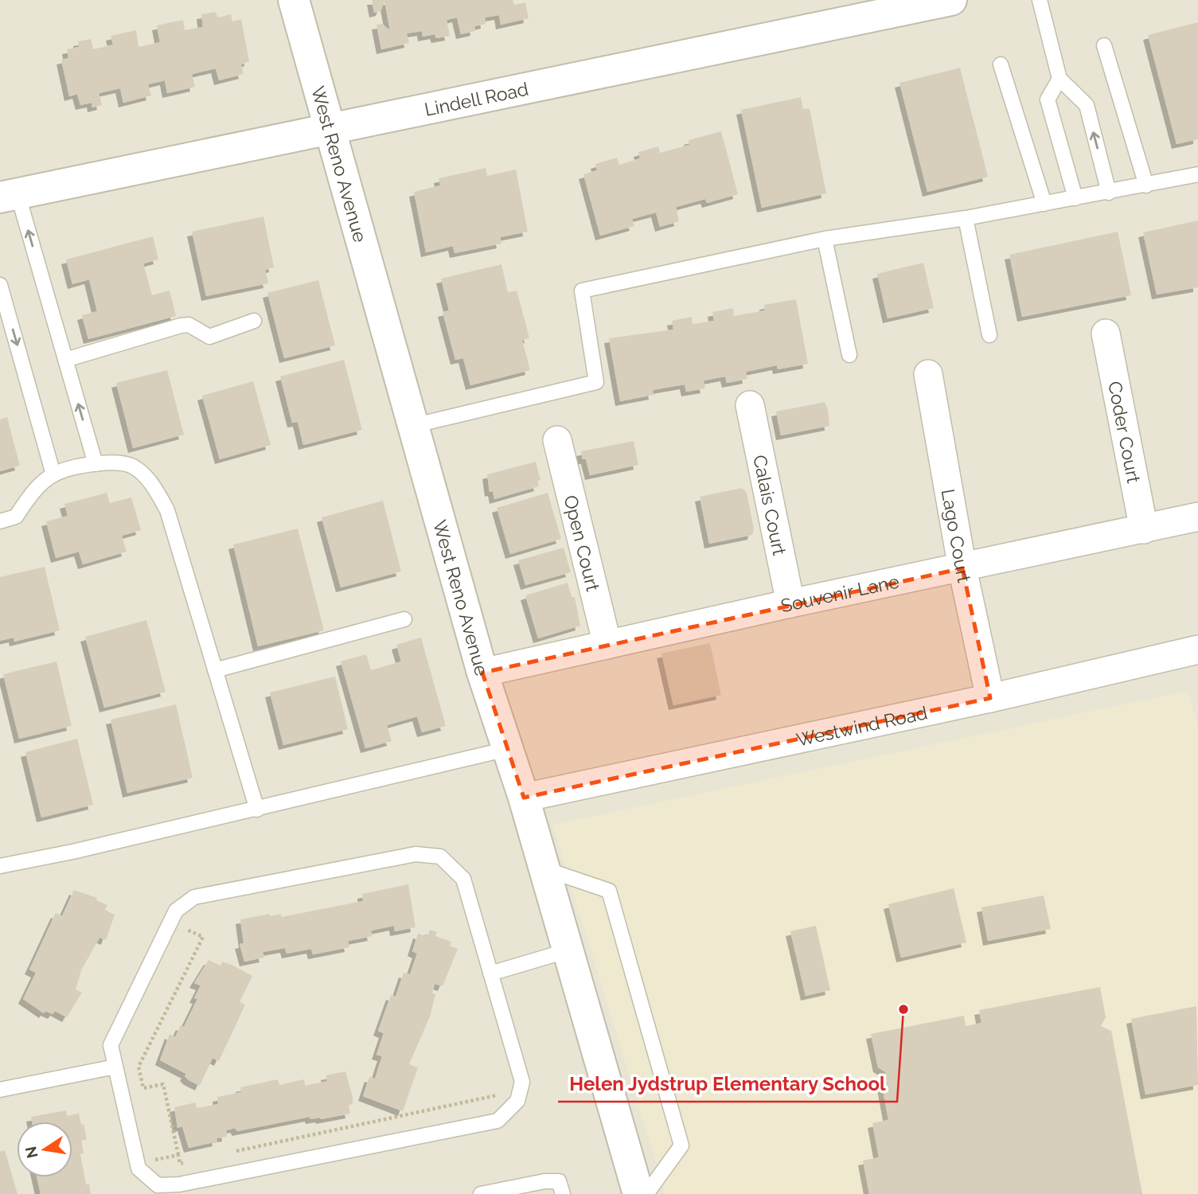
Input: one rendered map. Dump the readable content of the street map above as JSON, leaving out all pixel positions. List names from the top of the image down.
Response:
{
  "streets": {
    "street": [
      "Lindell Road",
      "West Reno Avenue",
      "Coder Court",
      "Calais Court",
      "Lago Court",
      "Open Court",
      "Souvenir Lane",
      "Westwind Road"
    ]
  },
  "crossings": [
    ["Lindell Road", "West Reno Avenue"],
    ["West Reno Avenue", "Souvenir Lane"],
    ["West Reno Avenue", "Westwind Road"],
    ["Coder Court", "Souvenir Lane"],
    ["Calais Court", "Souvenir Lane"],
    ["Lago Court", "Souvenir Lane"],
    ["Lago Court", "Westwind Road"],
    ["Open Court", "Souvenir Lane"]
  ],
  "places": ["Helen Jydstrup Elementary School"],
  "north": "left"
}
